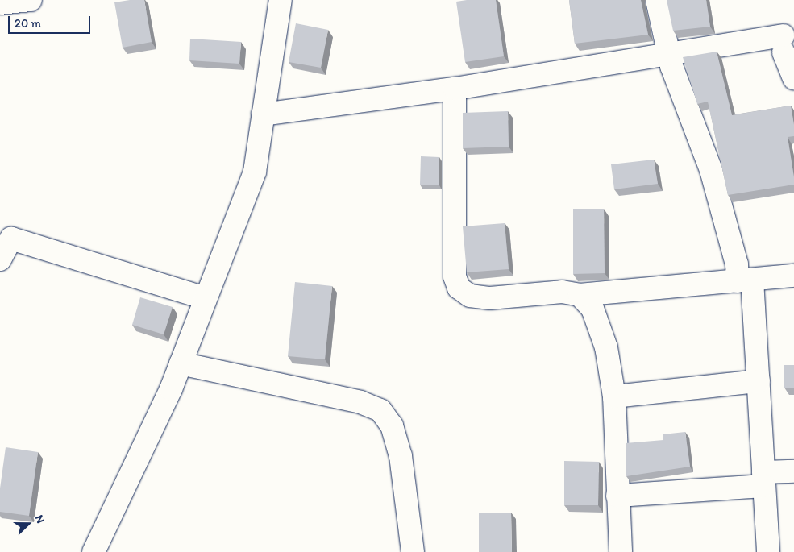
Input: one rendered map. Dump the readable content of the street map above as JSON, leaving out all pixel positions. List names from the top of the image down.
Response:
{
  "scale_bar": "20 m",
  "north": "right"
}
